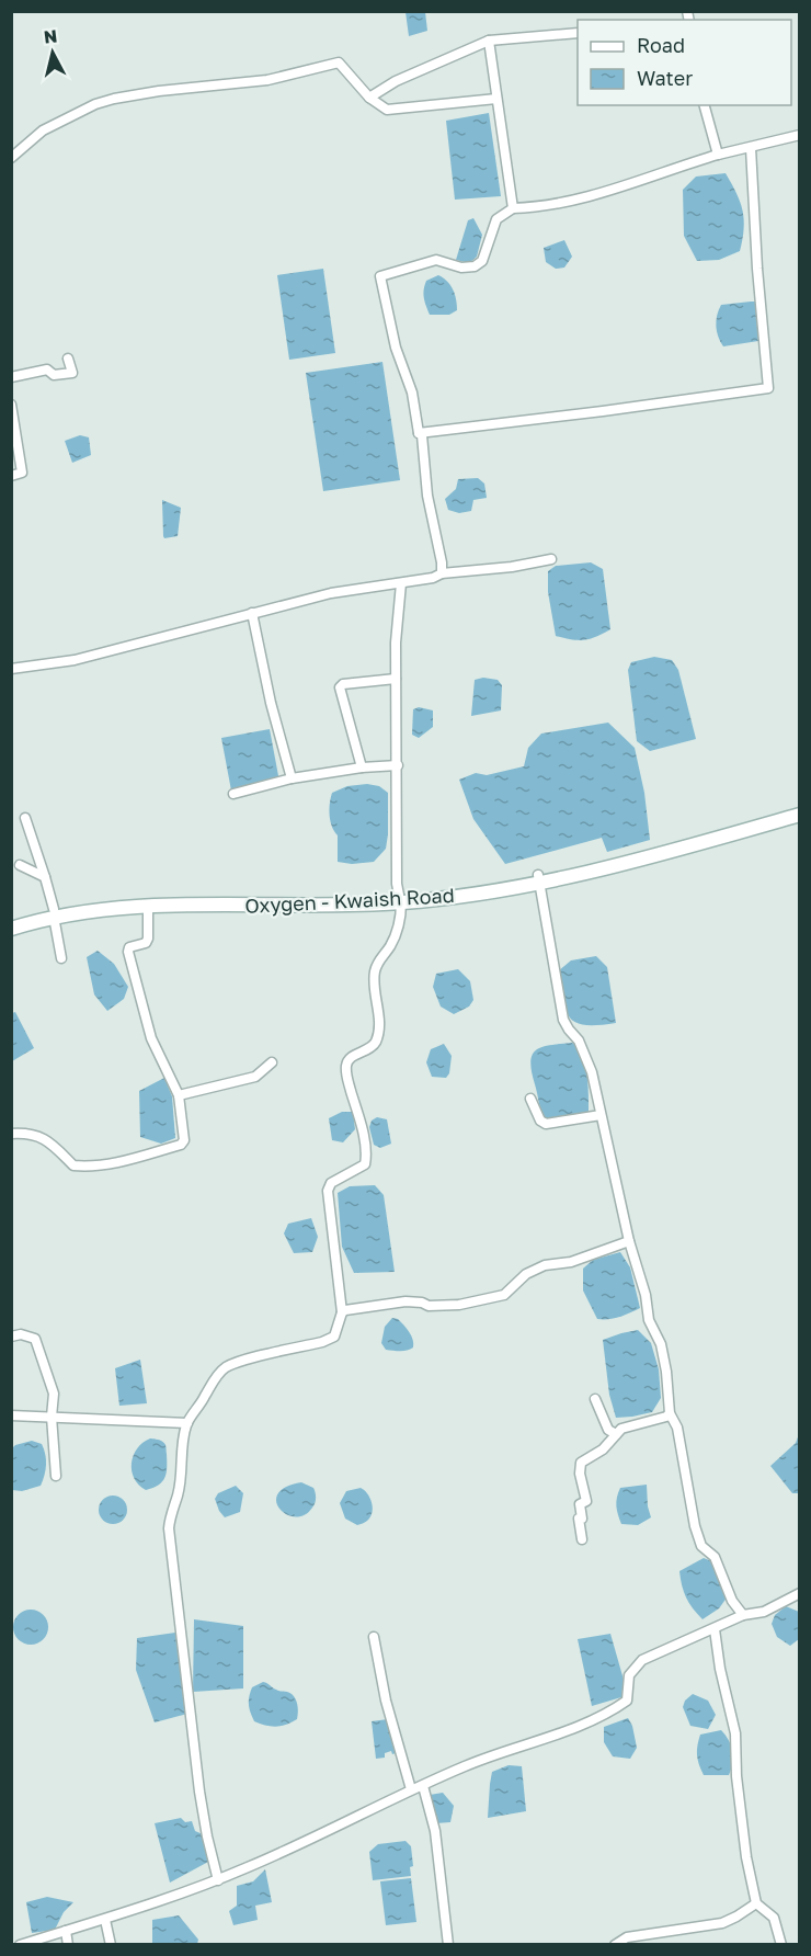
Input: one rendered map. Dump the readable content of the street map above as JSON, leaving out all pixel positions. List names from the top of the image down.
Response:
{
  "streets": {
    "main road": ["Oxygen - Kwaish Road"]
  },
  "legend": ["Road", "Water"],
  "north": "top"
}
